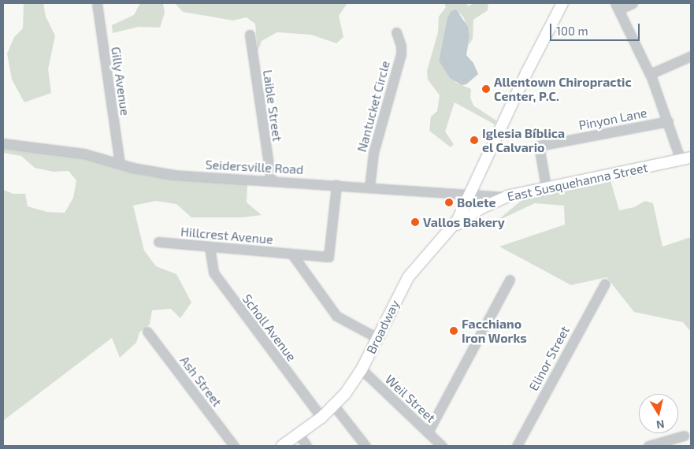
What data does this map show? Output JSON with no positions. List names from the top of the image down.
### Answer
{
  "streets": {
    "main road": ["East Susquehanna Street", "Broadway"],
    "street": [
      "Gilly Avenue",
      "Laible Street",
      "Nantucket Circle",
      "Pinyon Lane",
      "Seidersville Road",
      "Hillcrest Avenue",
      "Scholl Avenue",
      "Elinor Street",
      "Ash Street",
      "Weil Street"
    ]
  },
  "crossings": [
    ["Gilly Avenue", "Seidersville Road"],
    ["Laible Street", "Seidersville Road"],
    ["Nantucket Circle", "Seidersville Road"],
    ["Pinyon Lane", "East Susquehanna Street"],
    ["Seidersville Road", "East Susquehanna Street"],
    ["Seidersville Road", "Hillcrest Avenue"],
    ["Seidersville Road", "Broadway"],
    ["East Susquehanna Street", "Broadway"],
    ["Hillcrest Avenue", "Scholl Avenue"],
    ["Broadway", "Scholl Avenue"],
    ["Broadway", "Weil Street"]
  ],
  "places": [
    "Allentown Chiropractic Center, P.C.",
    "Iglesia Bíblica el Calvario",
    "Bolete",
    "Vallos Bakery",
    "Facchiano Iron Works"
  ],
  "scale_bar": "100 m",
  "north": "bottom"
}
